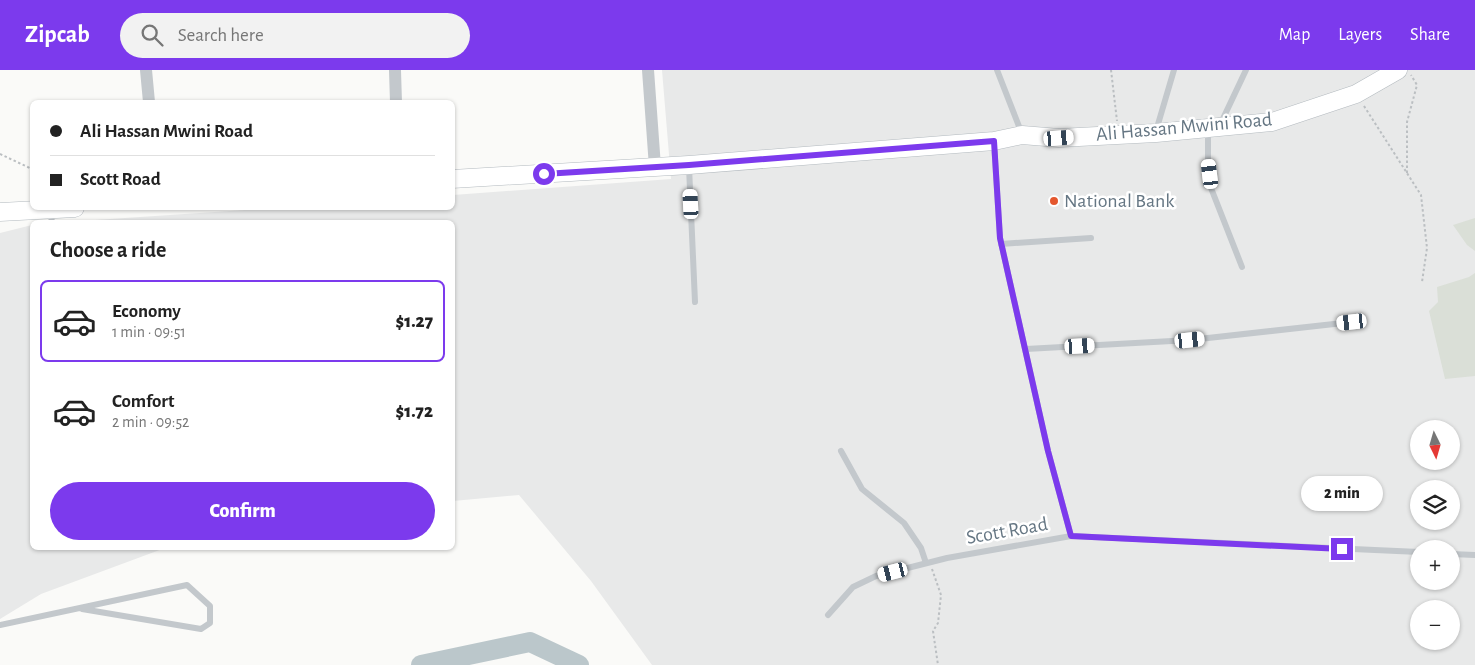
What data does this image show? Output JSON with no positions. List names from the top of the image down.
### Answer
{
  "streets": {
    "main road": ["Ali Hassan Mwini Road"],
    "lane": ["Scott Road"]
  },
  "places": ["National Bank"],
  "north": "bottom",
  "page": {
    "header": "Zipcab",
    "search": "Search here",
    "nav": ["Map", "Layers", "Share"],
    "banner": ["Ali Hassan Mwini Road", "Scott Road"],
    "heading": "Choose a ride",
    "list": [
      {
        "name": "Economy",
        "note": "1 min · 09:51",
        "value": "$1.27"
      },
      {
        "name": "Comfort",
        "note": "2 min · 09:52",
        "value": "$1.72"
      }
    ],
    "map_buttons": ["+", "−"],
    "buttons": "Confirm",
    "bubble": "2 min"
  }
}
